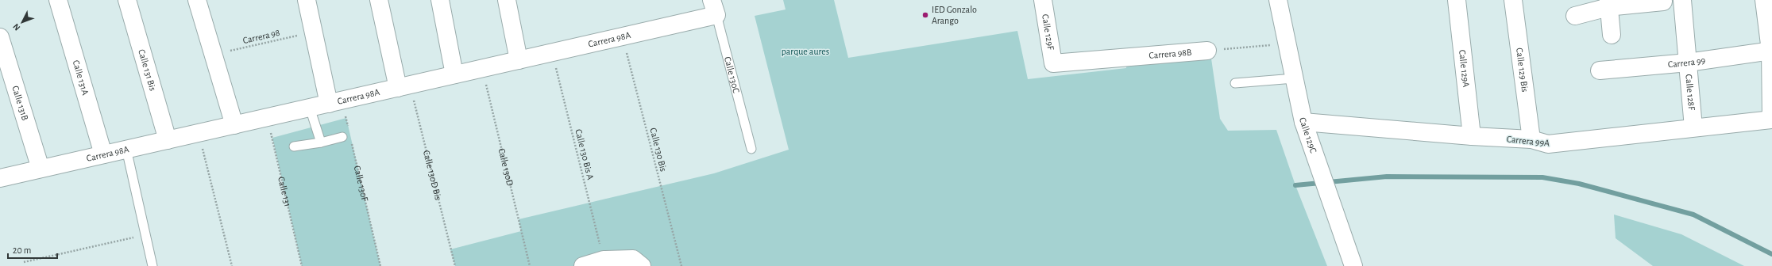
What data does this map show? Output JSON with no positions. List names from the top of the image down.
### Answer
{
  "streets": {
    "street": [
      "Calle 129F",
      "Carrera 98A",
      "Carrera 98B",
      "Carrera 99",
      "Calle 129A",
      "Calle 129 Bis",
      "Calle 131 Bis",
      "Calle 131A",
      "Calle 128F",
      "Calle 131B",
      "Calle 129C",
      "Carrera 99A"
    ],
    "lane": ["Calle 130C"],
    "path": [
      "Carrera 98",
      "Calle 130 Bis",
      "Calle 130 Bis A",
      "Calle 130D",
      "Calle 130D Bis",
      "Calle 130F",
      "Calle 131"
    ]
  },
  "crossings": [
    ["Calle 129F", "Carrera 98B"],
    ["Carrera 98A", "Calle 131 Bis"],
    ["Carrera 98A", "Calle 130C"],
    ["Carrera 98A", "Calle 131A"],
    ["Carrera 98A", "Calle 131B"],
    ["Carrera 98A", "Calle 130 Bis"],
    ["Carrera 98A", "Calle 130 Bis A"],
    ["Carrera 98A", "Calle 130D"],
    ["Carrera 98A", "Calle 130D Bis"],
    ["Carrera 98A", "Calle 131"],
    ["Carrera 99", "Calle 128F"],
    ["Calle 129A", "Carrera 99A"],
    ["Calle 129 Bis", "Carrera 99A"],
    ["Calle 128F", "Carrera 99A"],
    ["Calle 129C", "Carrera 99A"]
  ],
  "parks": ["parque aures"],
  "places": ["IED Gonzalo Arango"],
  "scale_bar": "20 m",
  "north": "bottom left"
}
